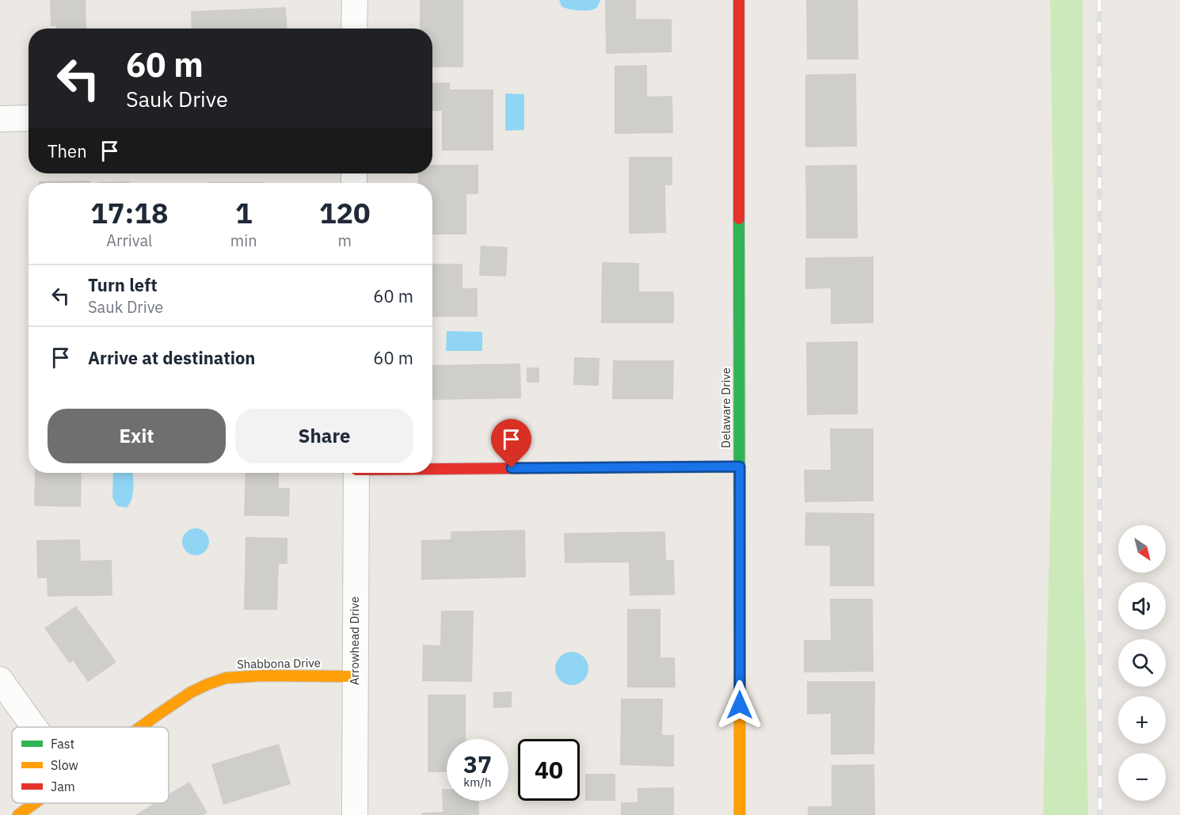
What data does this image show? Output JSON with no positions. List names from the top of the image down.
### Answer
{
  "streets": {
    "street": ["Delaware Drive", "Arrowhead Drive", "Shabbona Drive"]
  },
  "crossings": [
    ["Arrowhead Drive", "Shabbona Drive"]
  ],
  "legend": ["Fast", "Slow", "Jam"],
  "north": "bottom right",
  "page": {
    "turn": ["60 m", "Sauk Drive"],
    "then": "Then",
    "eta": [
      "17:18",
      "Arrival",
      "1",
      "min",
      "120",
      "m"
    ],
    "list": [
      {
        "name": "Turn left",
        "note": "Sauk Drive",
        "value": "60 m"
      },
      {
        "name": "Arrive at destination",
        "value": "60 m"
      }
    ],
    "buttons": ["Exit", "Share"],
    "map_buttons": ["+", "−"],
    "speed": "37 km/h",
    "limit": "40"
  }
}
